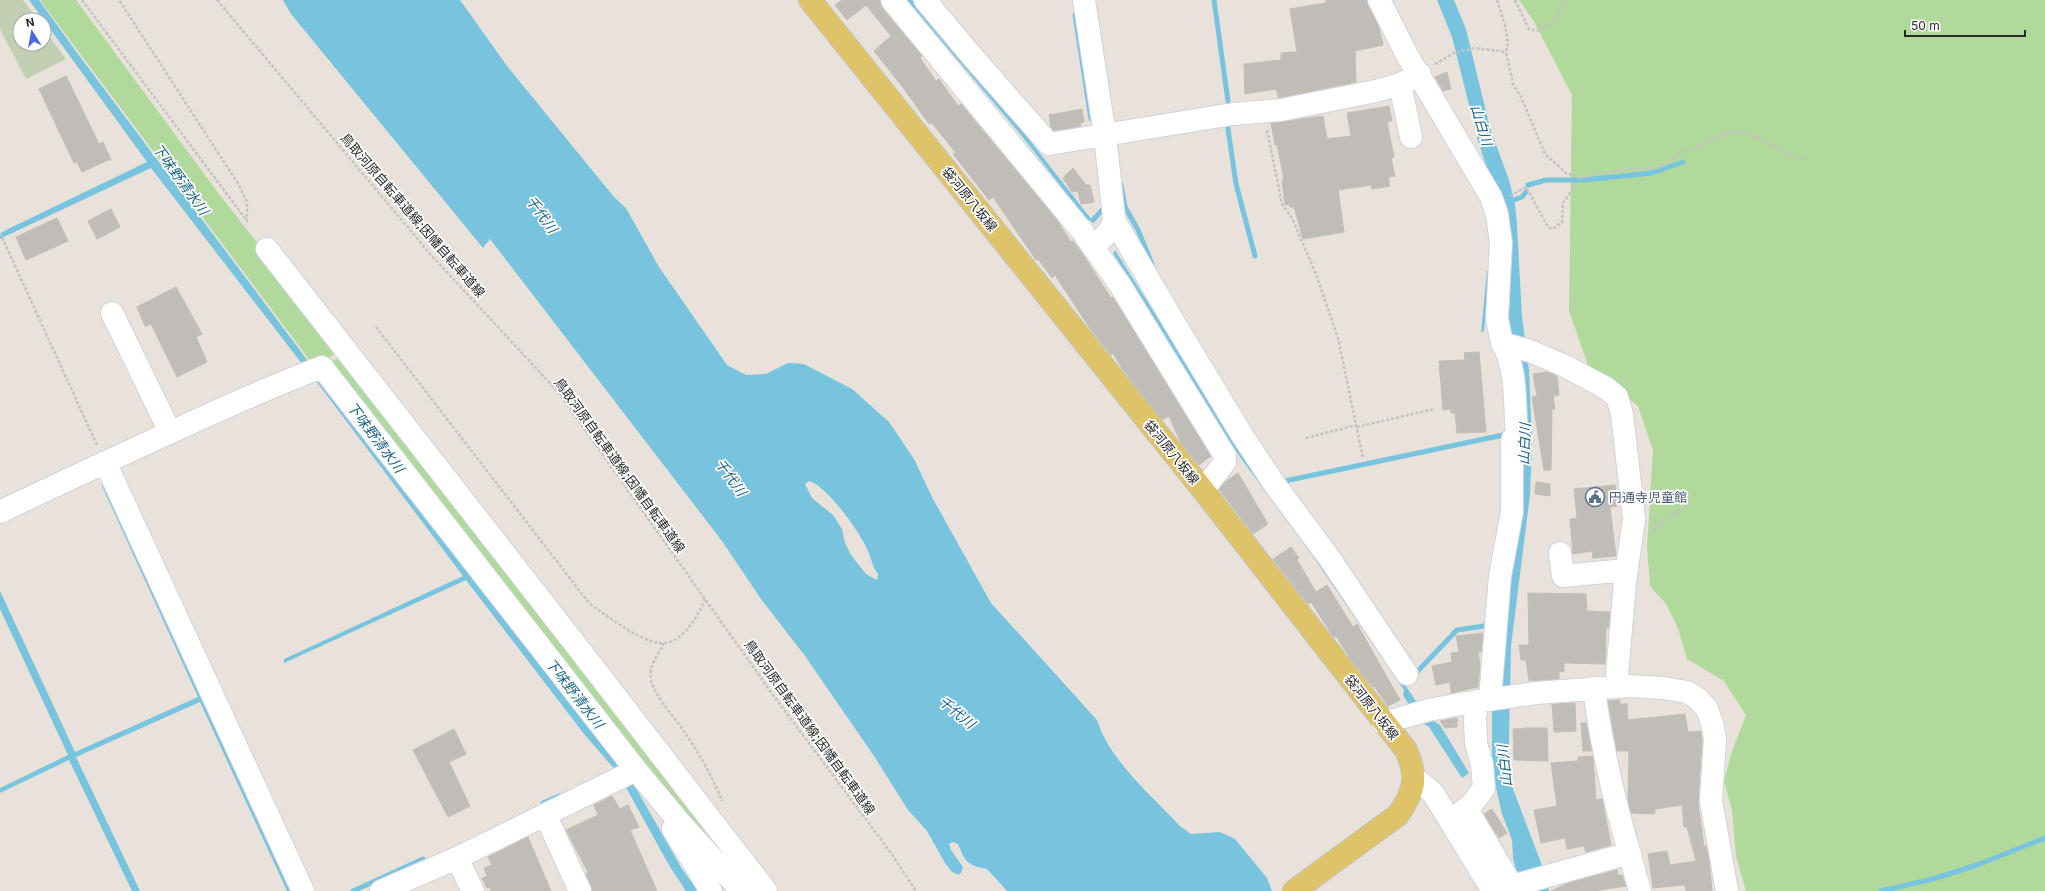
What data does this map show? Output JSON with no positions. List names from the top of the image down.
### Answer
{
  "streets": {
    "main road": ["袋河原八坂線"],
    "path": ["鳥取河原自転車道線;因幡自転車道線"]
  },
  "water": ["山白川", "下味野清水川", "千代川"],
  "places": {
    "public building": ["円通寺児童館"]
  },
  "scale_bar": "50 m",
  "north": "top"
}
